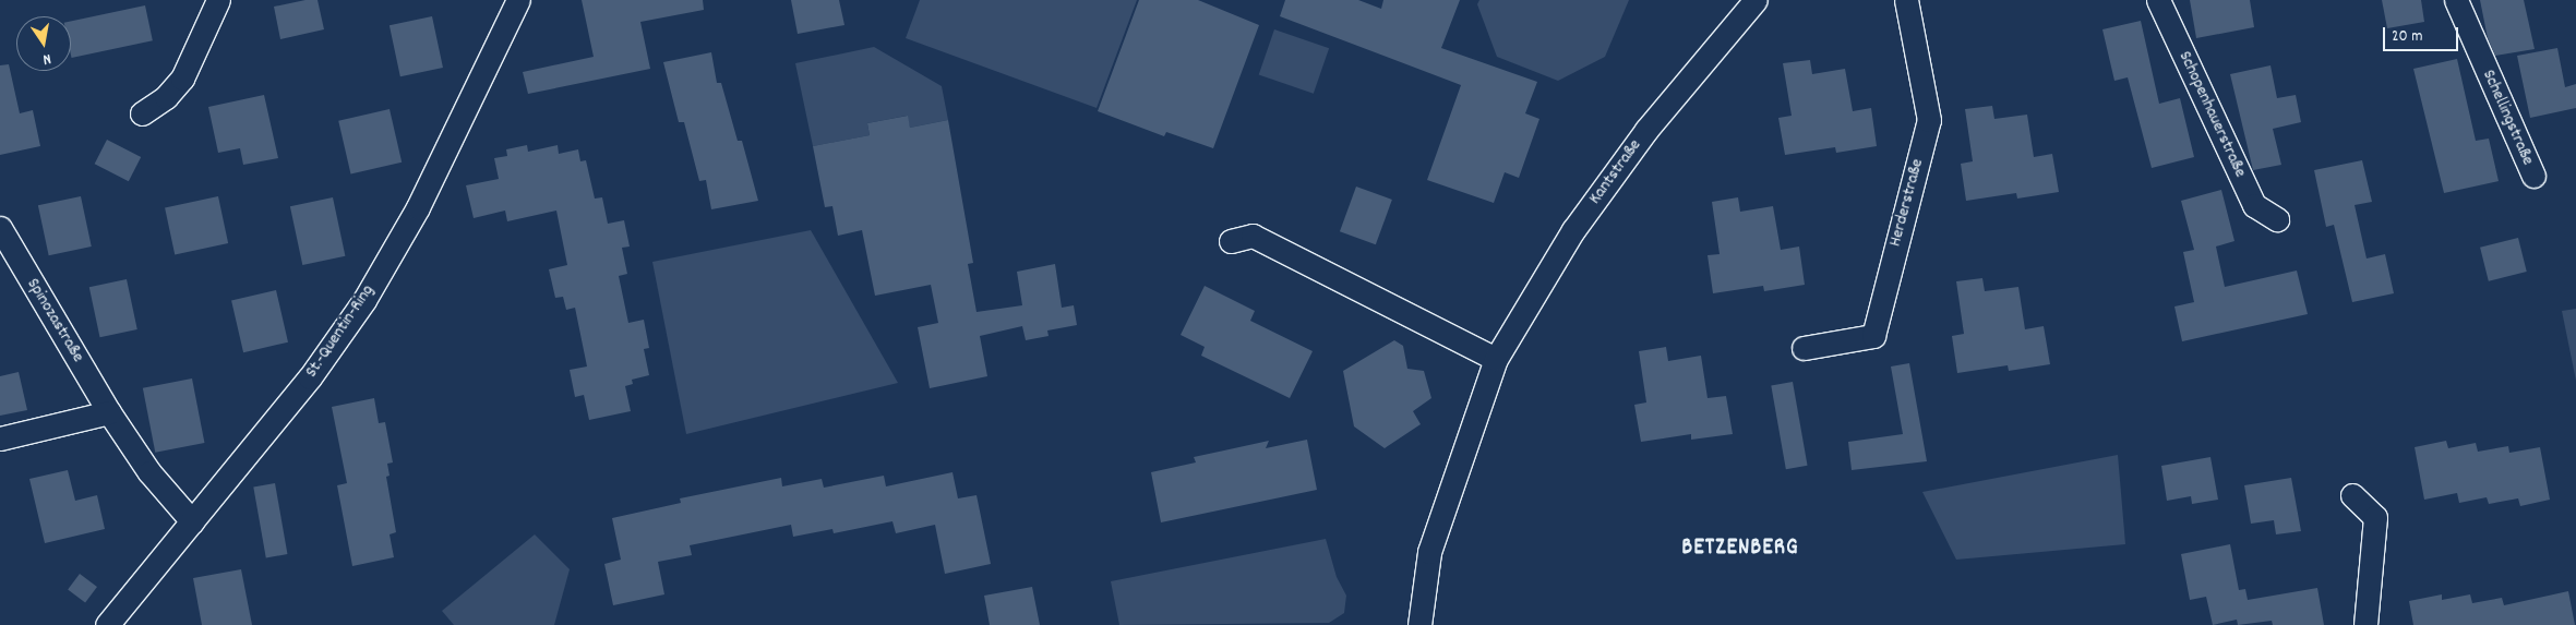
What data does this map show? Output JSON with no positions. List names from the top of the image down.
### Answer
{
  "streets": {
    "street": [
      "Schopenhauerstraße",
      "Schellingstraße",
      "Kantstraße",
      "Herderstraße",
      "Spinozastraße",
      "St.-Quentin-Ring"
    ]
  },
  "crossings": [
    ["Spinozastraße", "St.-Quentin-Ring"]
  ],
  "districts": ["BETZENBERG"],
  "scale_bar": "20 m",
  "north": "bottom"
}
